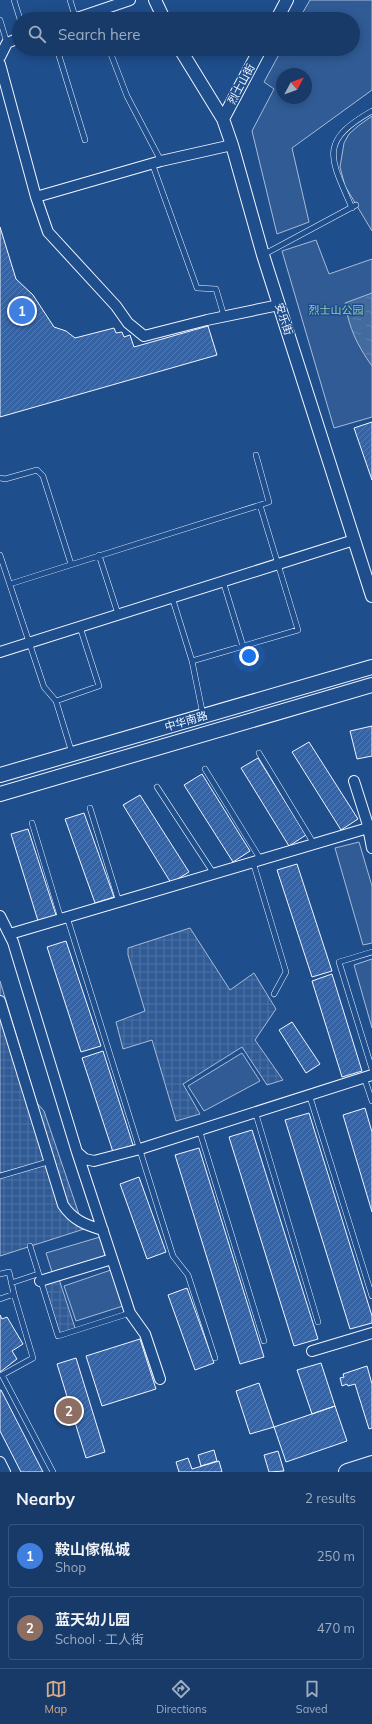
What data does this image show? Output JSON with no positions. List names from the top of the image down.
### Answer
{
  "streets": {
    "main road": ["中华南路"],
    "street": ["烈士山街", "安乐街"]
  },
  "crossings": [
    ["烈士山街", "安乐街"]
  ],
  "parks": ["烈士山公园"],
  "north": "top right",
  "page": {
    "search": "Search here",
    "pins": ["1", "2"],
    "heading": ["Nearby", "2 results"],
    "list": [
      {
        "mark": "1",
        "name": "鞍山傢俬城",
        "note": "Shop",
        "value": "250 m"
      },
      {
        "mark": "2",
        "name": "蓝天幼儿园",
        "note": "School · 工人街",
        "value": "470 m"
      }
    ],
    "nav": ["Map", "Directions", "Saved"]
  }
}
